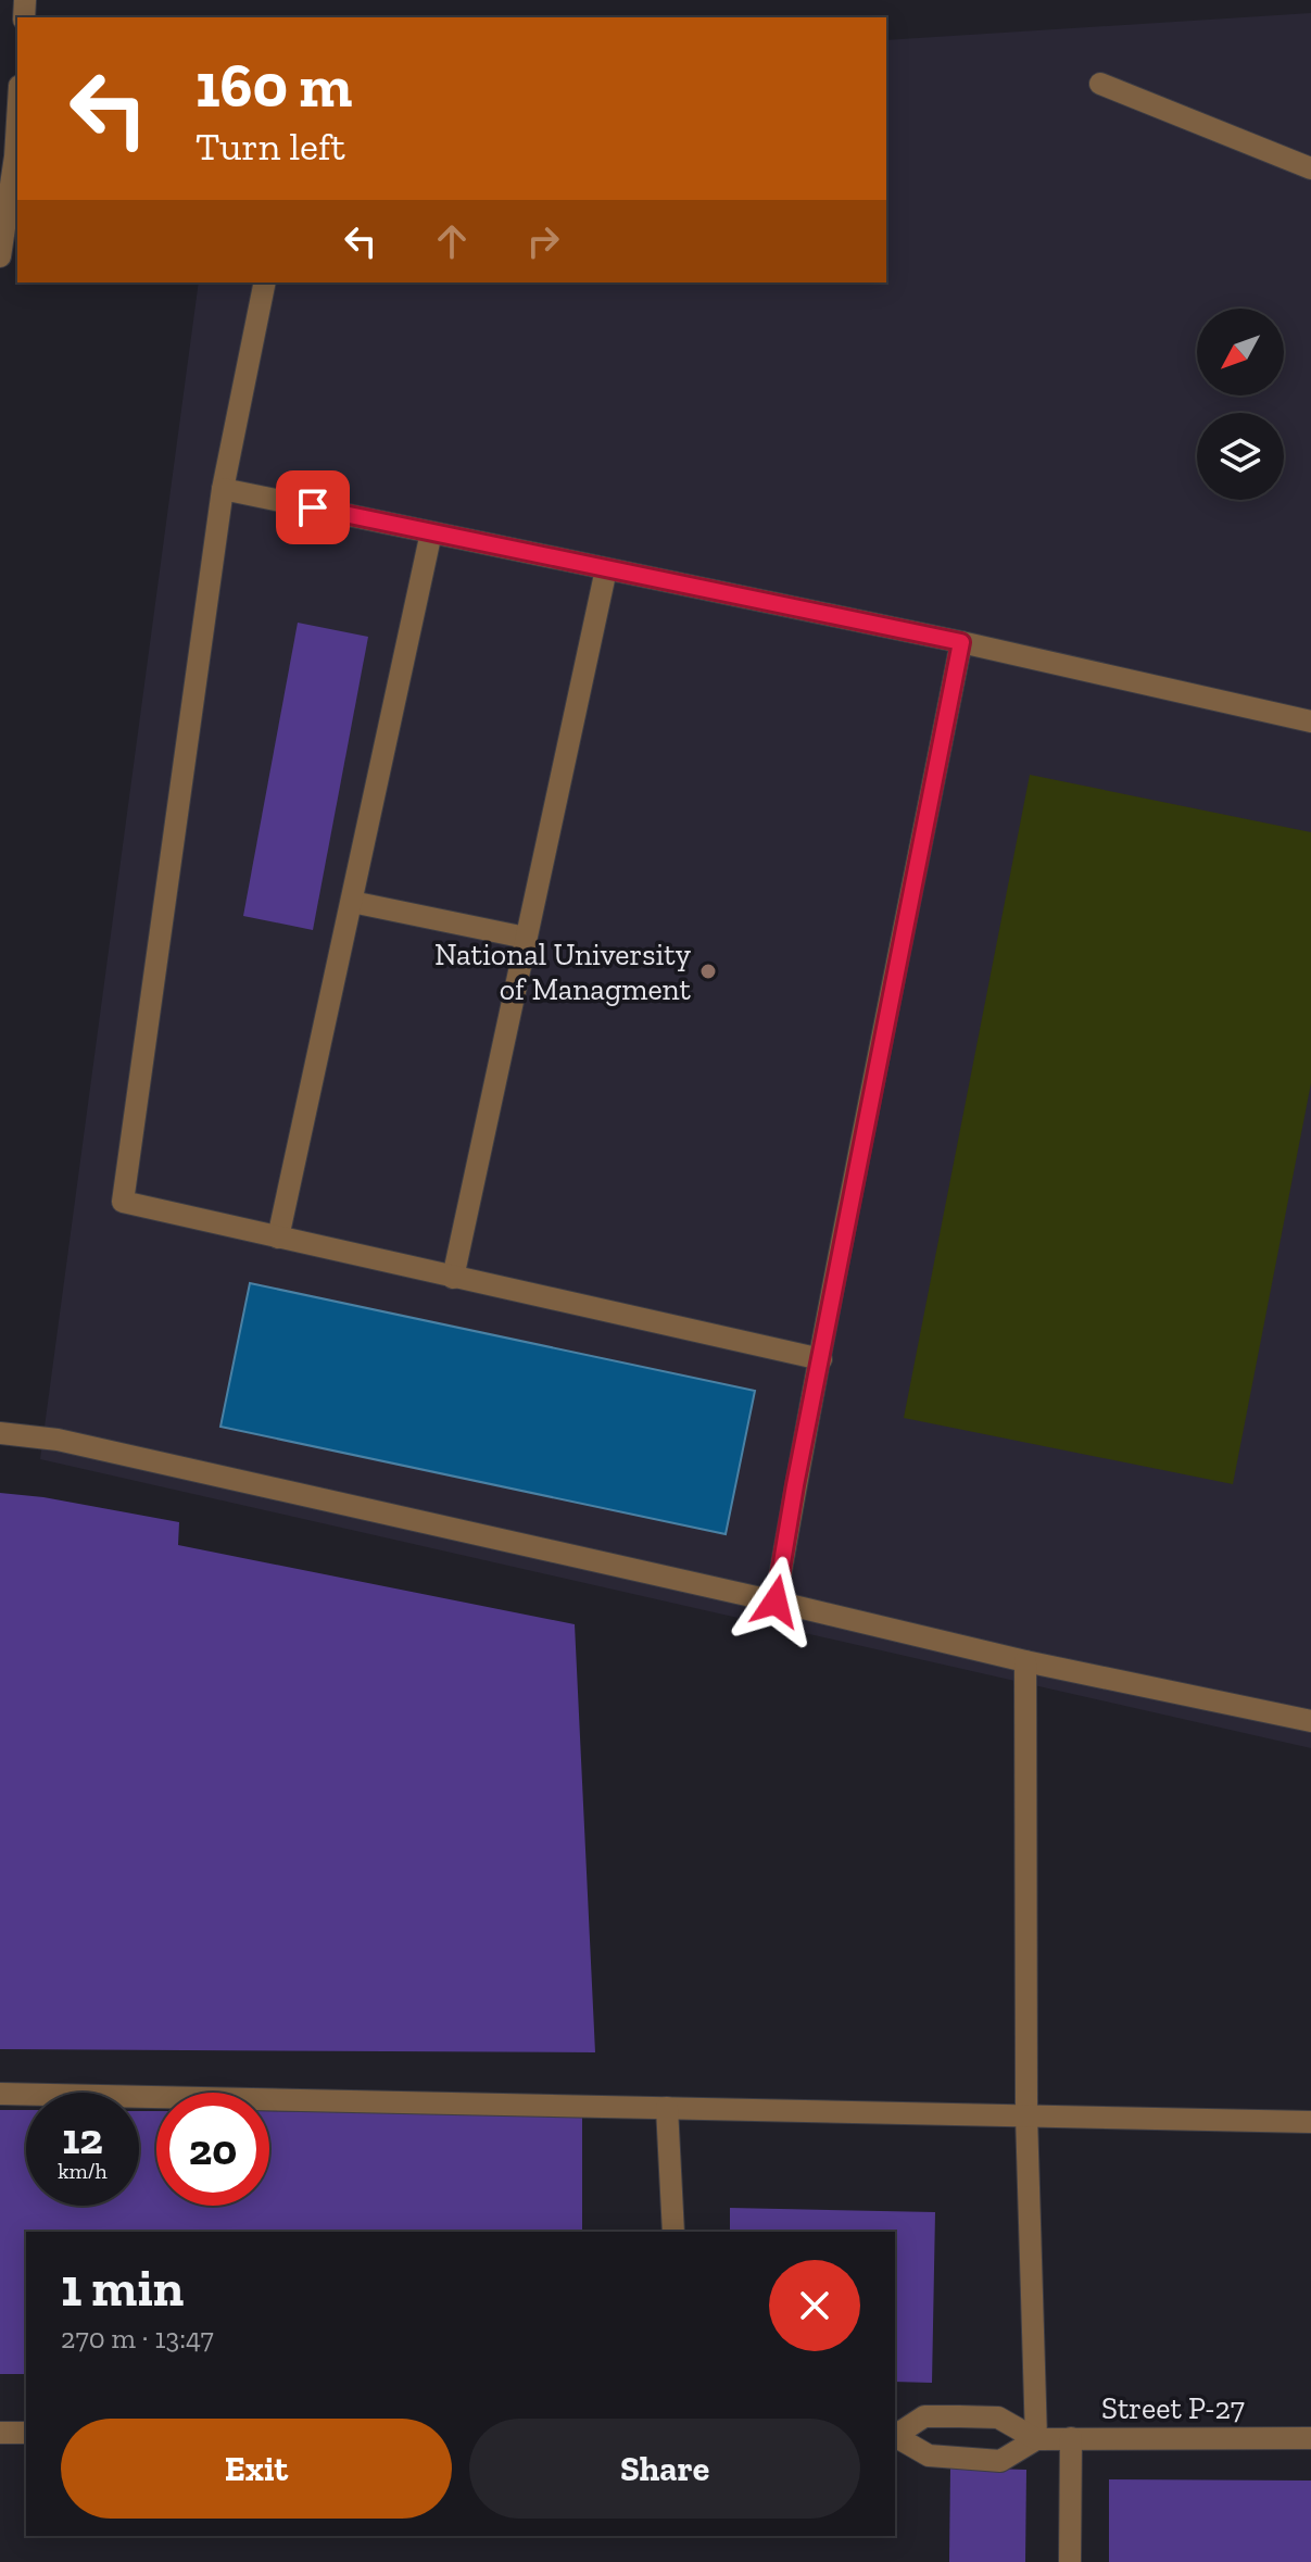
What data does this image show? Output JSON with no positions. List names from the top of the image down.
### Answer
{
  "streets": {
    "street": ["Street P-27"]
  },
  "places": ["National University of Managment"],
  "north": "bottom left",
  "page": {
    "turn": ["160 m", "Turn left"],
    "speed": "12 km/h",
    "limit": "20",
    "heading": ["1 min", "270 m · 13:47"],
    "buttons": ["Exit", "Share"]
  }
}
